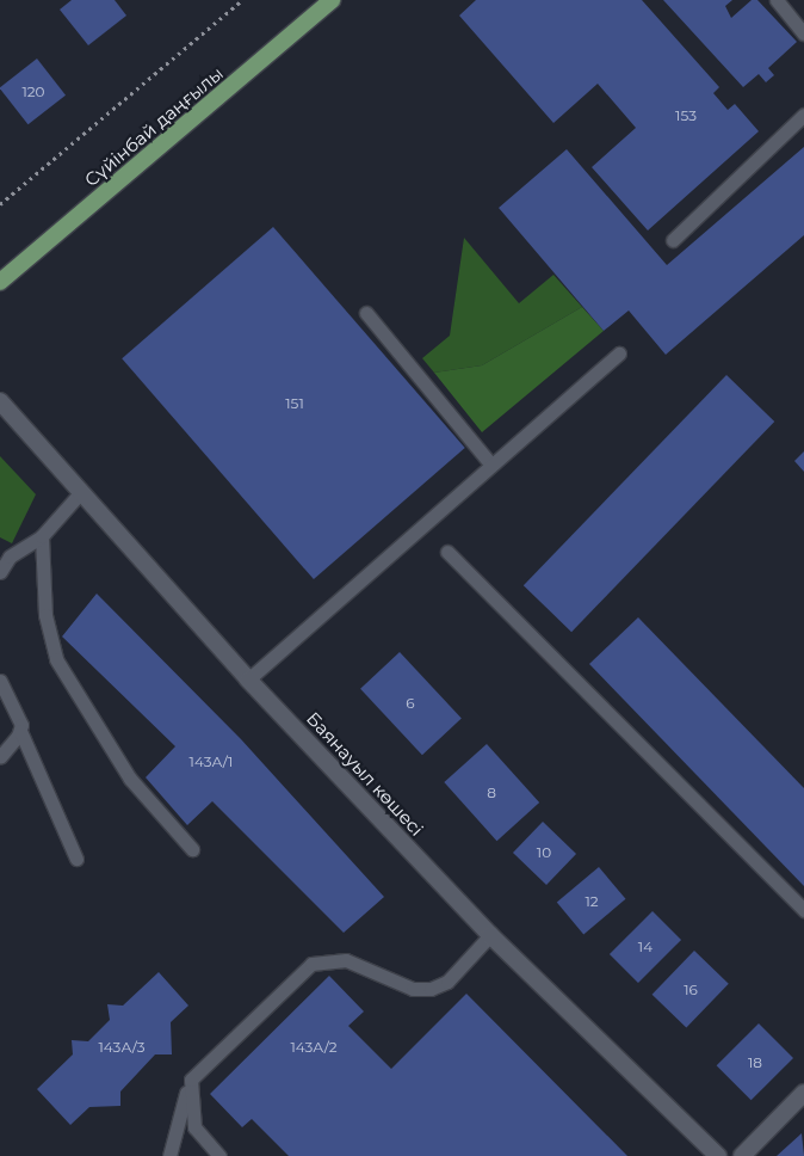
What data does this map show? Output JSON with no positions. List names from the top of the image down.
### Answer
{
  "streets": {
    "main road": ["Сүйінбай даңғылы", "Баянауыл көшесі"]
  },
  "house_numbers": [
    "120",
    "153",
    "151",
    "6",
    "143А/1",
    "8",
    "10",
    "12",
    "14",
    "16",
    "143А/3",
    "143А/2",
    "18"
  ]
}
